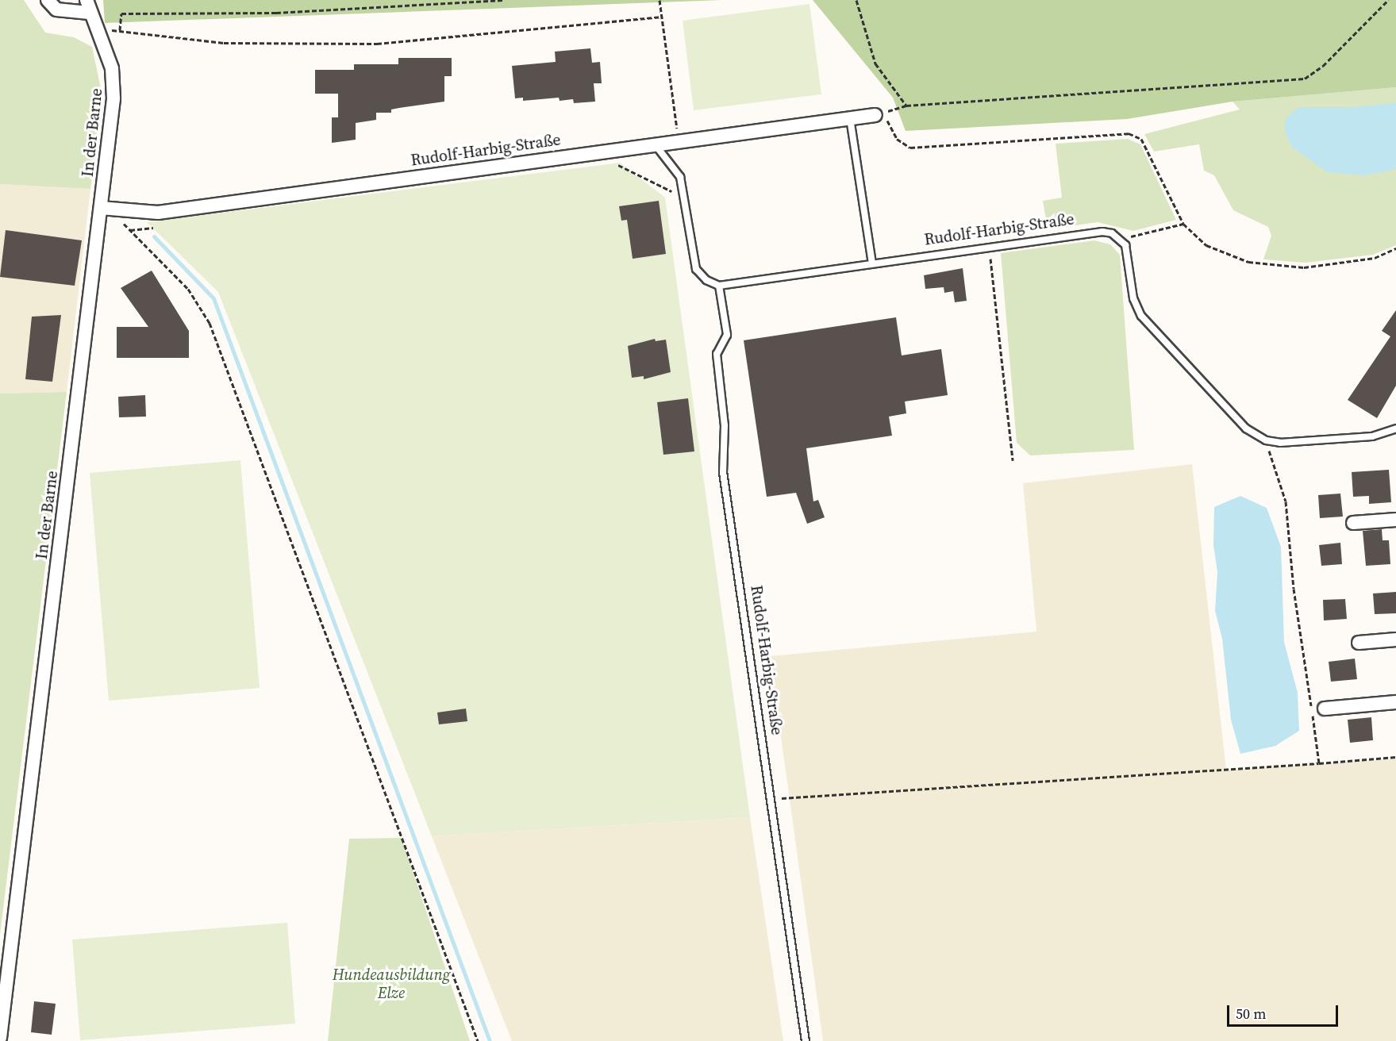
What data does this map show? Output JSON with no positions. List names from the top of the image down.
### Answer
{
  "streets": {
    "street": ["In der Barne", "Rudolf-Harbig-Straße"]
  },
  "crossings": [
    ["In der Barne", "Rudolf-Harbig-Straße"]
  ],
  "parks": ["Hundeausbildung Elze"],
  "scale_bar": "50 m"
}
